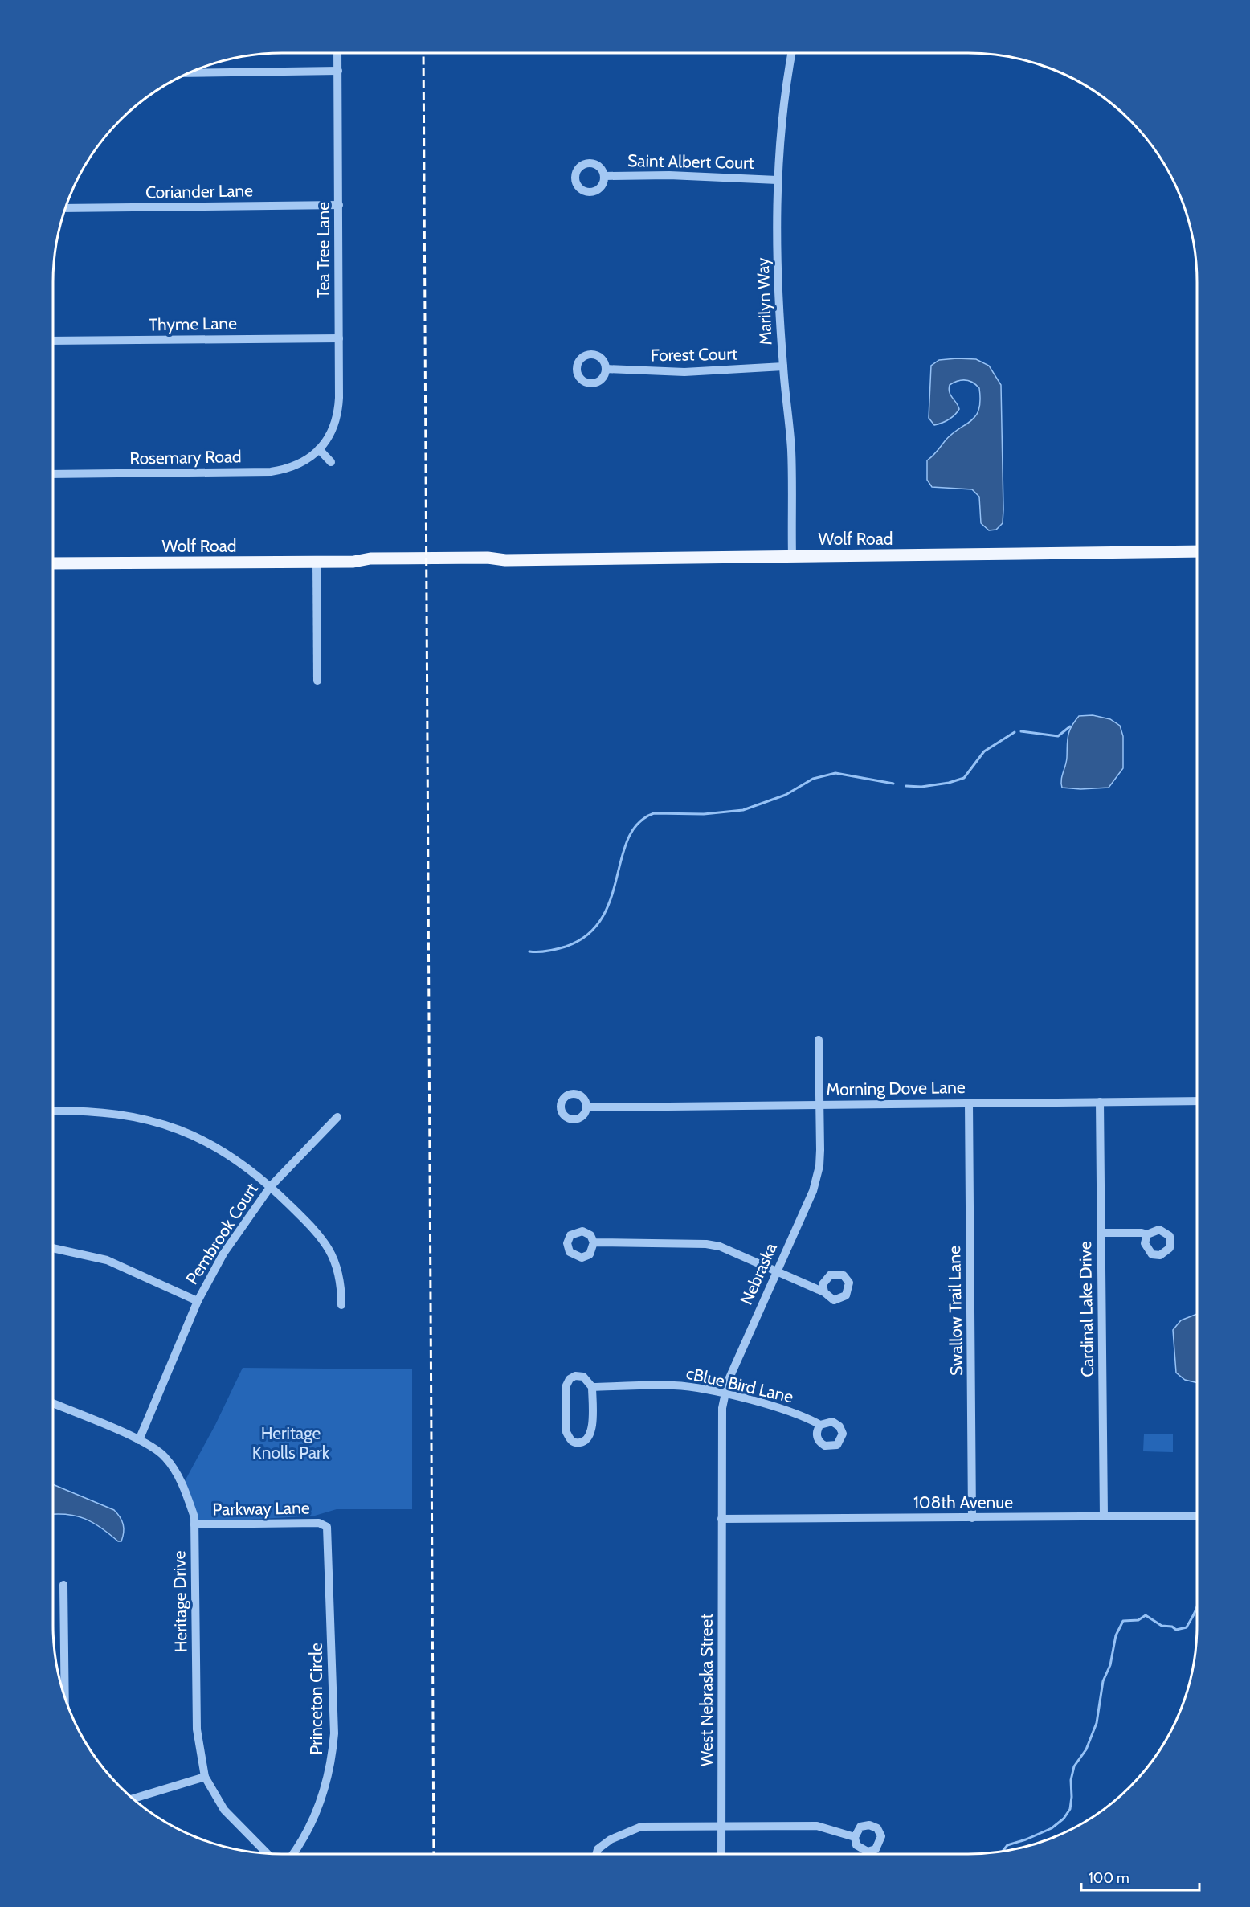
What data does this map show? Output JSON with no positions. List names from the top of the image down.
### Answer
{
  "streets": {
    "main road": ["Wolf Road"],
    "street": [
      "Saint Albert Court",
      "Coriander Lane",
      "Tea Tree Lane",
      "Marilyn Way",
      "Thyme Lane",
      "Forest Court",
      "Rosemary Road",
      "Morning Dove Lane",
      "Pembrook Court",
      "Nebraska",
      "Cardinal Lake Drive",
      "Swallow Trail Lane",
      "cBlue Bird Lane",
      "108th Avenue",
      "Parkway Lane",
      "Heritage Drive",
      "West Nebraska Street",
      "Princeton Circle"
    ]
  },
  "crossings": [
    ["Saint Albert Court", "Marilyn Way"],
    ["Coriander Lane", "Tea Tree Lane"],
    ["Tea Tree Lane", "Thyme Lane"],
    ["Tea Tree Lane", "Rosemary Road"],
    ["Marilyn Way", "Forest Court"],
    ["Marilyn Way", "Wolf Road"],
    ["Morning Dove Lane", "Nebraska"],
    ["Morning Dove Lane", "Cardinal Lake Drive"],
    ["Morning Dove Lane", "Swallow Trail Lane"],
    ["Pembrook Court", "Heritage Drive"],
    ["Nebraska", "cBlue Bird Lane"],
    ["Nebraska", "108th Avenue"],
    ["Nebraska", "West Nebraska Street"],
    ["Cardinal Lake Drive", "108th Avenue"],
    ["Swallow Trail Lane", "108th Avenue"],
    ["108th Avenue", "West Nebraska Street"],
    ["Parkway Lane", "Heritage Drive"],
    ["Parkway Lane", "Princeton Circle"]
  ],
  "parks": ["Heritage Knolls Park"],
  "scale_bar": "100 m"
}
